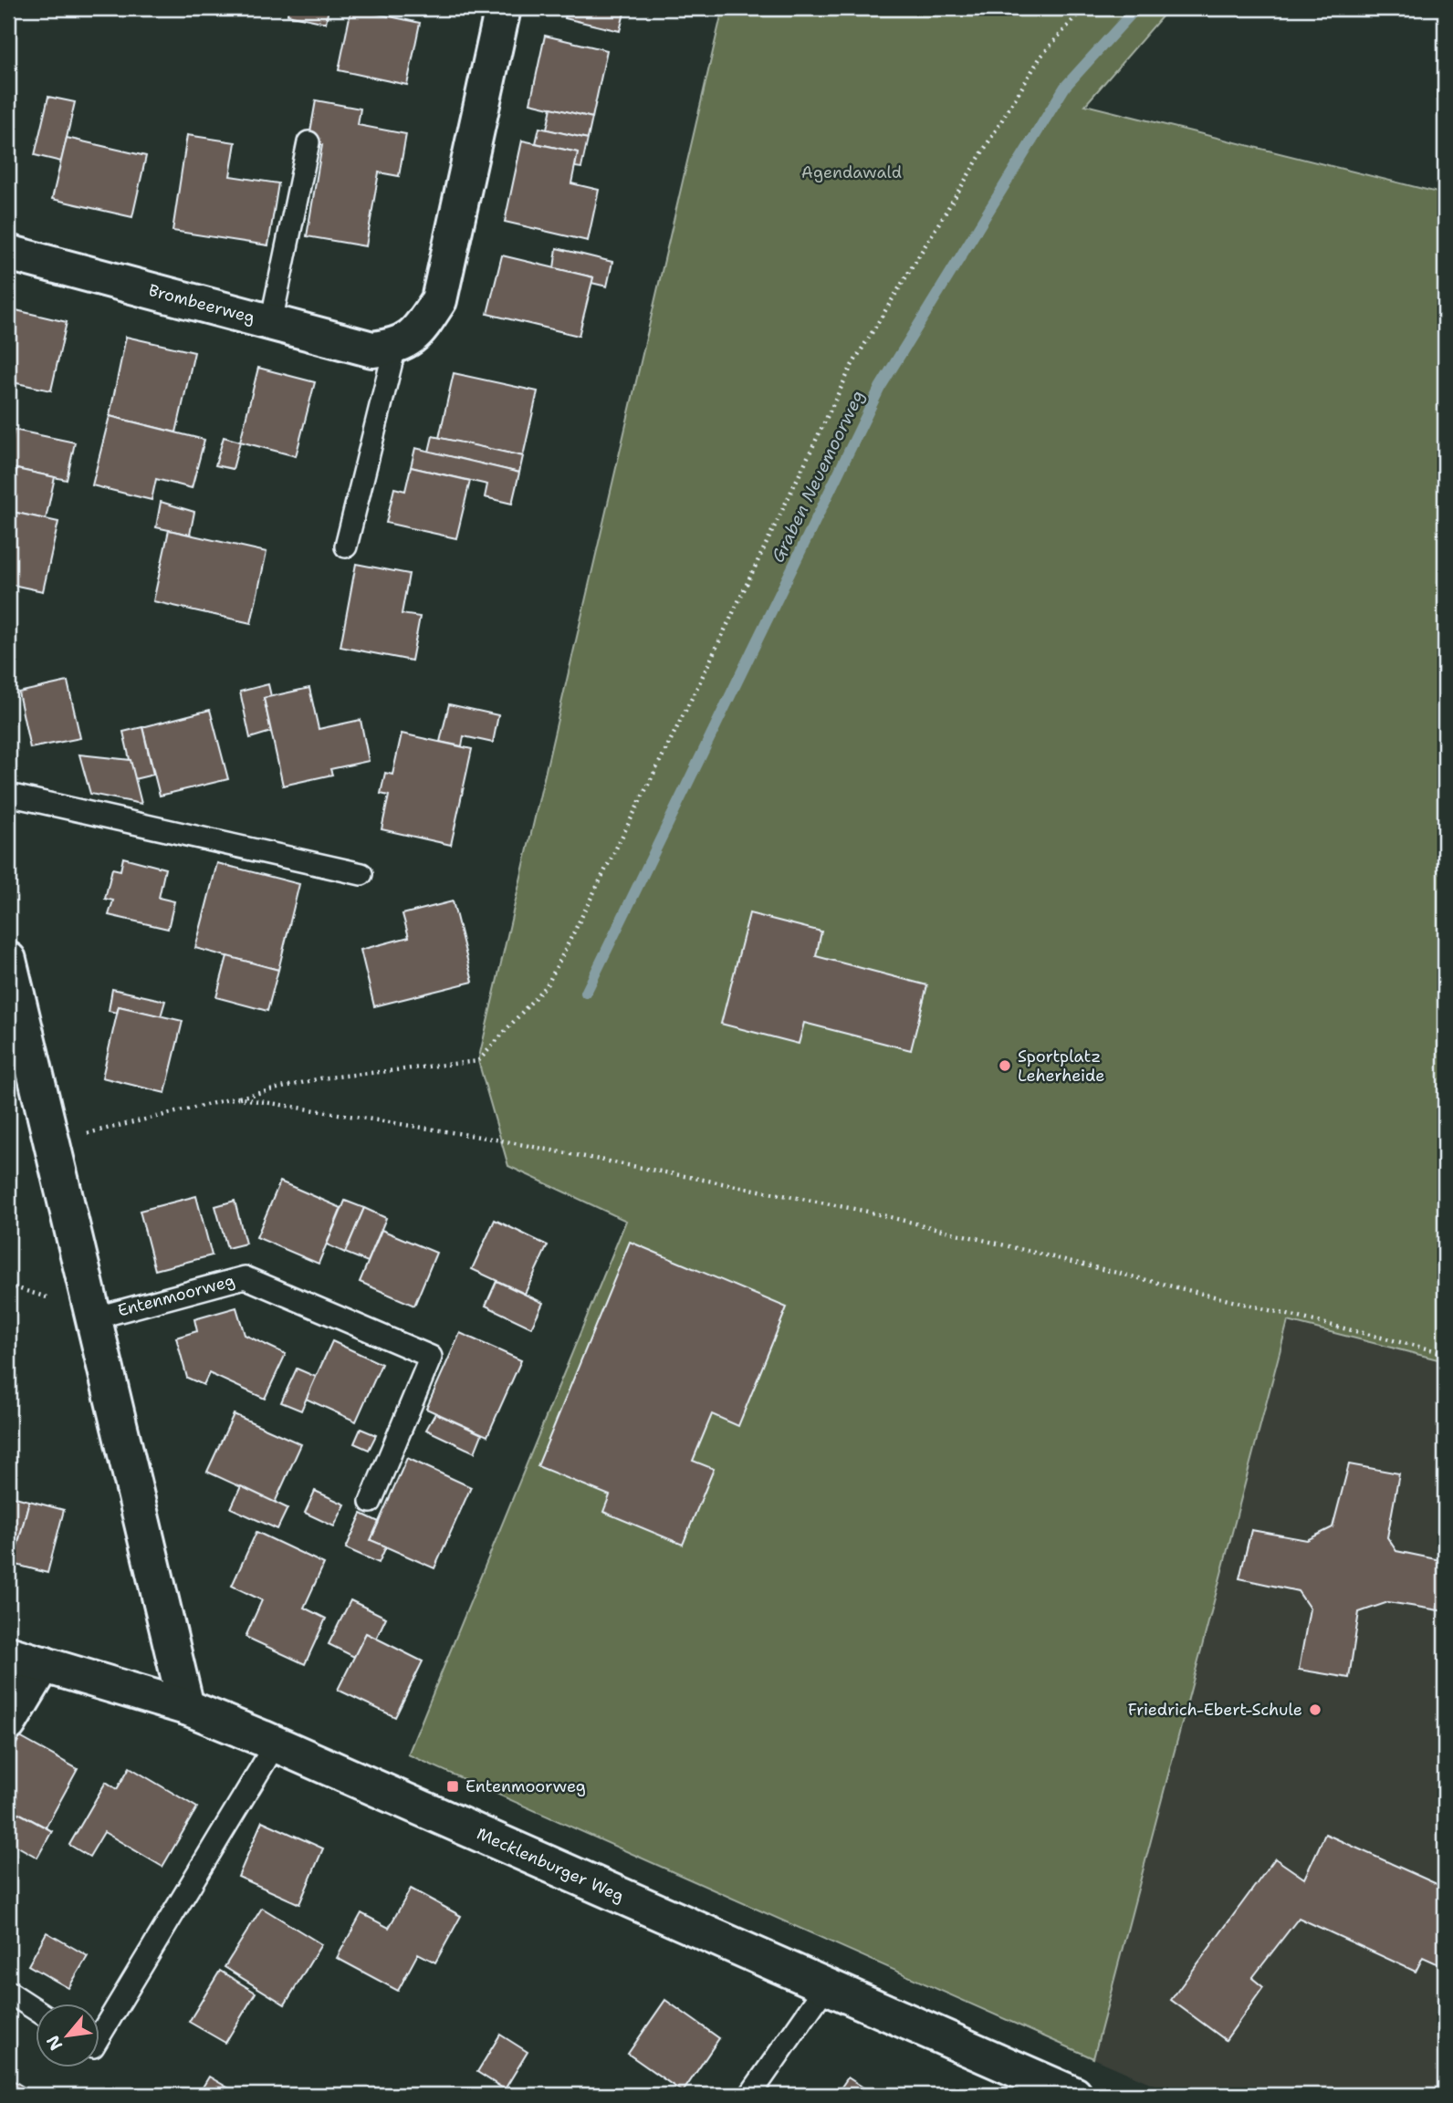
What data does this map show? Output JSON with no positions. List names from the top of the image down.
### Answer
{
  "streets": {
    "street": ["Brombeerweg", "Mecklenburger Weg"],
    "lane": ["Entenmoorweg"]
  },
  "water": ["Graben Neuemoorweg"],
  "parks": ["Agendawald"],
  "places": {
    "other": ["Sportplatz Leherheide", "Friedrich-Ebert-Schule"],
    "transit": ["Entenmoorweg"]
  },
  "north": "bottom left"
}
